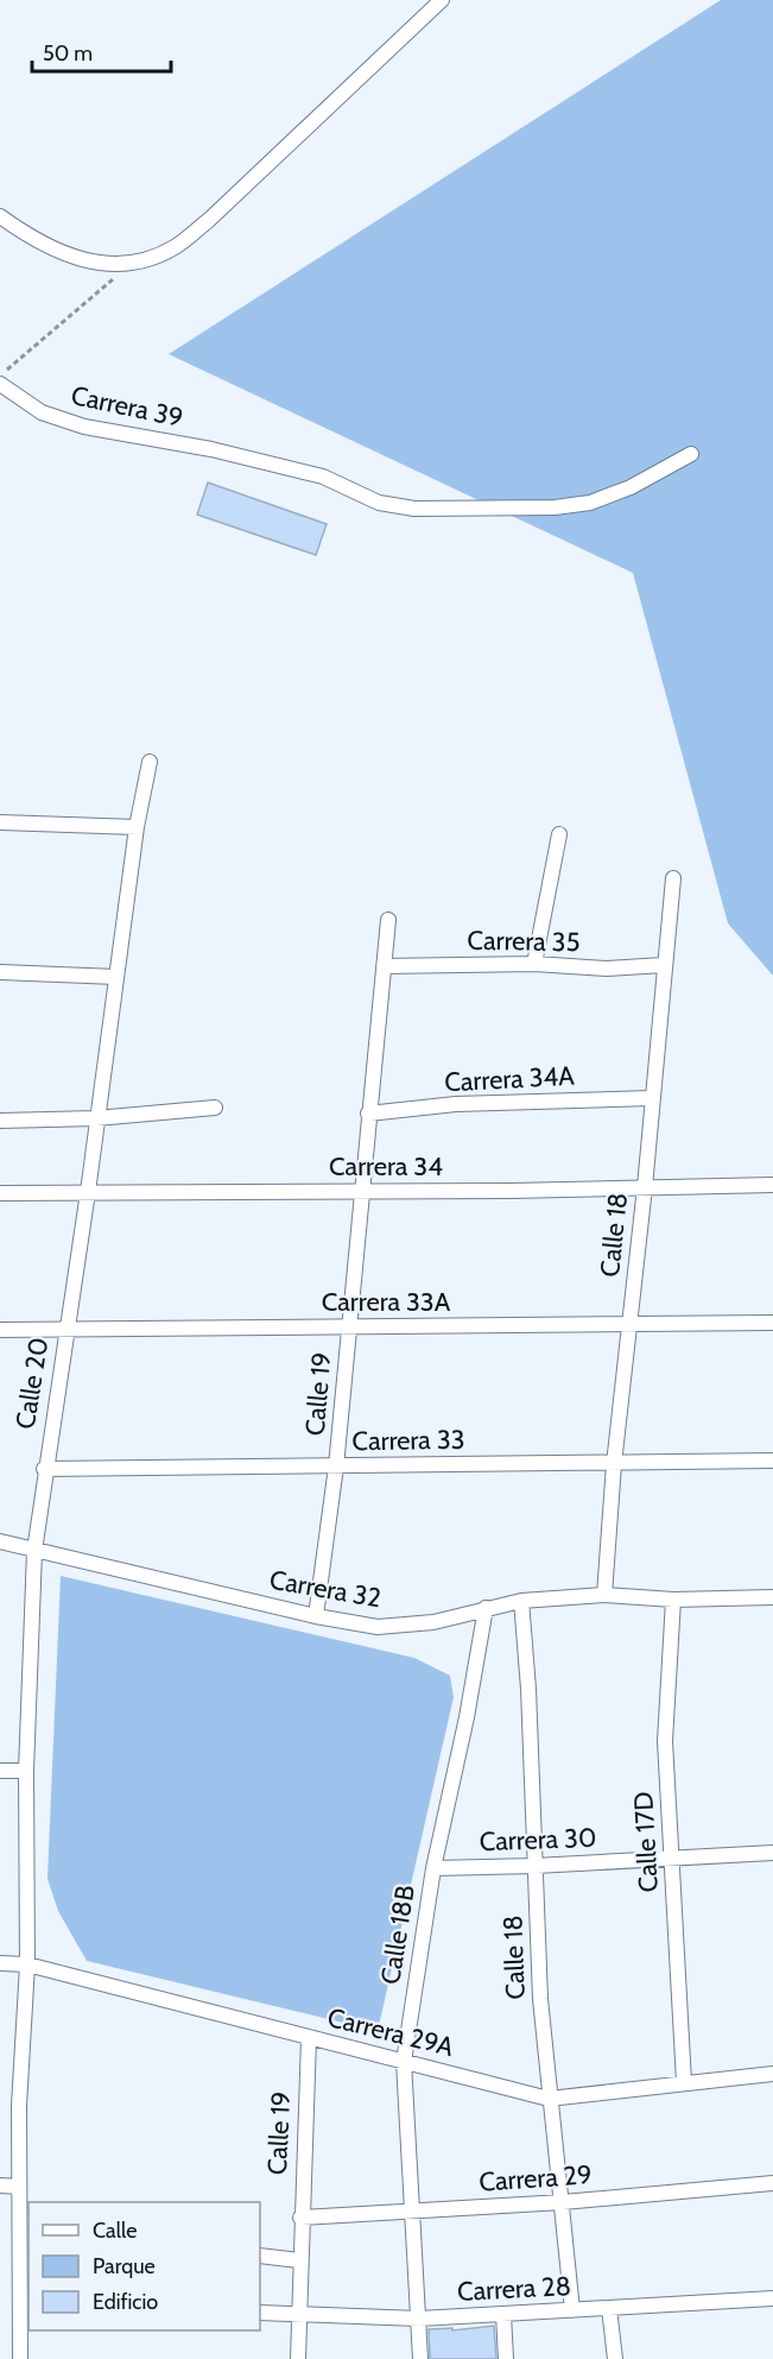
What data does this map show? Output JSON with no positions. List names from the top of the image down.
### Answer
{
  "streets": {
    "street": [
      "Carrera 39",
      "Carrera 35",
      "Carrera 34A",
      "Carrera 34",
      "Calle 18",
      "Carrera 33A",
      "Calle 20",
      "Calle 19",
      "Carrera 33",
      "Carrera 32",
      "Carrera 30",
      "Calle 17D",
      "Calle 18B",
      "Carrera 29A",
      "Carrera 29",
      "Carrera 28"
    ]
  },
  "crossings": [
    ["Carrera 35", "Calle 18"],
    ["Carrera 35", "Calle 19"],
    ["Carrera 34A", "Calle 18"],
    ["Carrera 34A", "Calle 19"],
    ["Carrera 34", "Calle 18"],
    ["Carrera 34", "Calle 20"],
    ["Carrera 34", "Calle 19"],
    ["Calle 18", "Carrera 33A"],
    ["Calle 18", "Carrera 33"],
    ["Calle 18", "Carrera 32"],
    ["Calle 18", "Carrera 30"],
    ["Calle 18", "Carrera 29A"],
    ["Calle 18", "Carrera 29"],
    ["Calle 18", "Carrera 28"],
    ["Carrera 33A", "Calle 20"],
    ["Carrera 33A", "Calle 19"],
    ["Calle 20", "Carrera 33"],
    ["Calle 20", "Carrera 32"],
    ["Calle 20", "Carrera 29A"],
    ["Calle 19", "Carrera 33"],
    ["Calle 19", "Carrera 32"],
    ["Calle 19", "Carrera 29A"],
    ["Calle 19", "Carrera 29"],
    ["Calle 19", "Carrera 28"],
    ["Carrera 32", "Calle 17D"],
    ["Carrera 32", "Calle 18B"],
    ["Carrera 30", "Calle 17D"],
    ["Carrera 30", "Calle 18B"],
    ["Calle 17D", "Carrera 29A"],
    ["Calle 18B", "Carrera 29A"],
    ["Calle 18B", "Carrera 29"],
    ["Calle 18B", "Carrera 28"]
  ],
  "legend": ["Calle", "Parque", "Edificio"],
  "scale_bar": "50 m"
}
